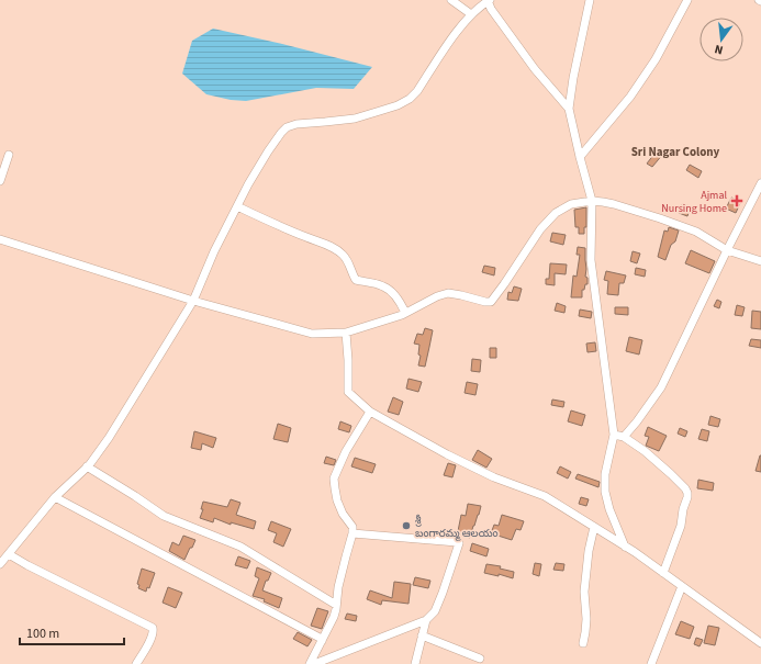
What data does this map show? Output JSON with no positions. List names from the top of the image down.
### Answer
{
  "districts": ["Sri Nagar Colony"],
  "places": {
    "health": ["Ajmal Nursing Home"],
    "other": ["శ్రీ బంగారమ్మ ఆలయం"]
  },
  "scale_bar": "100 m",
  "north": "bottom"
}
